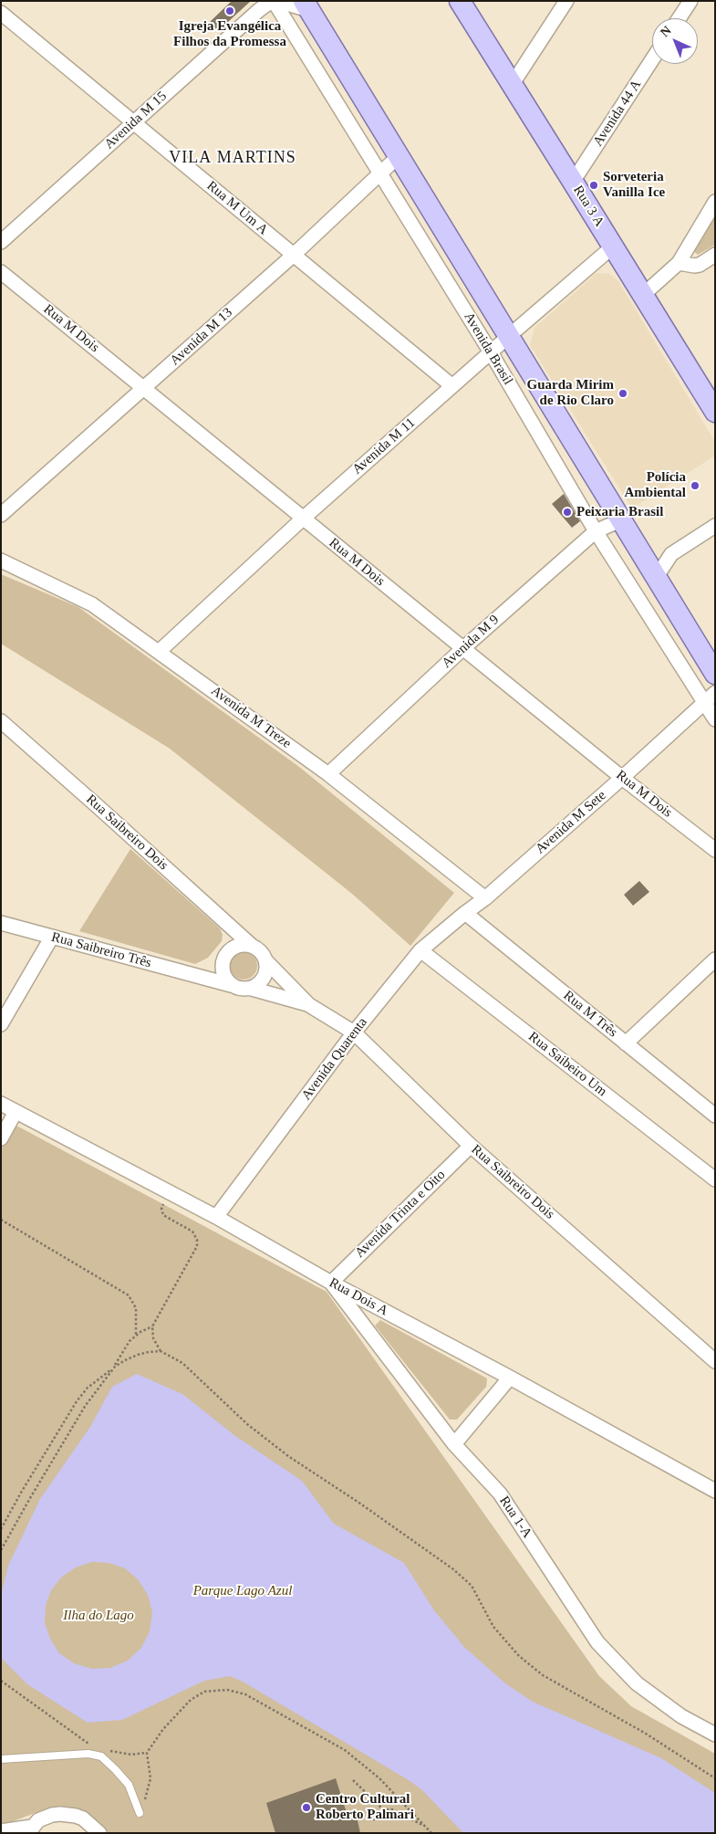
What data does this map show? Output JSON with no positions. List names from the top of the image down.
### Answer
{
  "streets": {
    "main road": ["Rua 3 A", "Avenida Brasil"],
    "street": [
      "Avenida 44 A",
      "Avenida M 15",
      "Rua M Um A",
      "Rua M Dois",
      "Avenida M 13",
      "Avenida M 11",
      "Avenida M 9",
      "Avenida M Treze",
      "Avenida M Sete",
      "Rua Saibreiro Dois",
      "Rua Saibreiro Três",
      "Rua M Três",
      "Avenida Quarenta",
      "Rua Saibeiro Um",
      "Avenida Trinta e Oito",
      "Rua Dois A",
      "Rua 1-A"
    ]
  },
  "crossings": [
    ["Avenida 44 A", "Rua 3 A"],
    ["Avenida M 15", "Rua M Um A"],
    ["Avenida M 15", "Avenida Brasil"],
    ["Rua 3 A", "Avenida M 11"],
    ["Rua M Um A", "Avenida M 13"],
    ["Rua M Um A", "Avenida M 11"],
    ["Rua M Dois", "Avenida M 13"],
    ["Rua M Dois", "Avenida M 11"],
    ["Rua M Dois", "Avenida M 9"],
    ["Rua M Dois", "Avenida M Sete"],
    ["Avenida M 13", "Avenida Brasil"],
    ["Avenida Brasil", "Avenida M 11"],
    ["Avenida Brasil", "Avenida M 9"],
    ["Avenida Brasil", "Avenida M Sete"],
    ["Avenida M 11", "Avenida M Treze"],
    ["Avenida M 9", "Avenida M Treze"],
    ["Avenida M Treze", "Avenida M Sete"],
    ["Avenida M Sete", "Rua M Três"],
    ["Avenida M Sete", "Avenida Quarenta"],
    ["Rua Saibreiro Dois", "Rua Saibreiro Três"],
    ["Rua Saibreiro Dois", "Avenida Quarenta"],
    ["Rua Saibreiro Dois", "Avenida Trinta e Oito"],
    ["Rua M Três", "Avenida Quarenta"],
    ["Avenida Quarenta", "Rua Saibeiro Um"],
    ["Avenida Quarenta", "Rua Dois A"],
    ["Avenida Trinta e Oito", "Rua Dois A"],
    ["Avenida Trinta e Oito", "Rua 1-A"],
    ["Rua Dois A", "Rua 1-A"]
  ],
  "districts": ["VILA MARTINS"],
  "parks": ["Parque Lago Azul", "Ilha do Lago"],
  "places": [
    "Igreja Evangélica Filhos da Promessa",
    "Sorveteria Vanilla Ice",
    "Guarda Mirim de Rio Claro",
    "Polícia Ambiental",
    "Peixaria Brasil",
    "Centro Cultural Roberto Palmari"
  ],
  "north": "top left"
}
